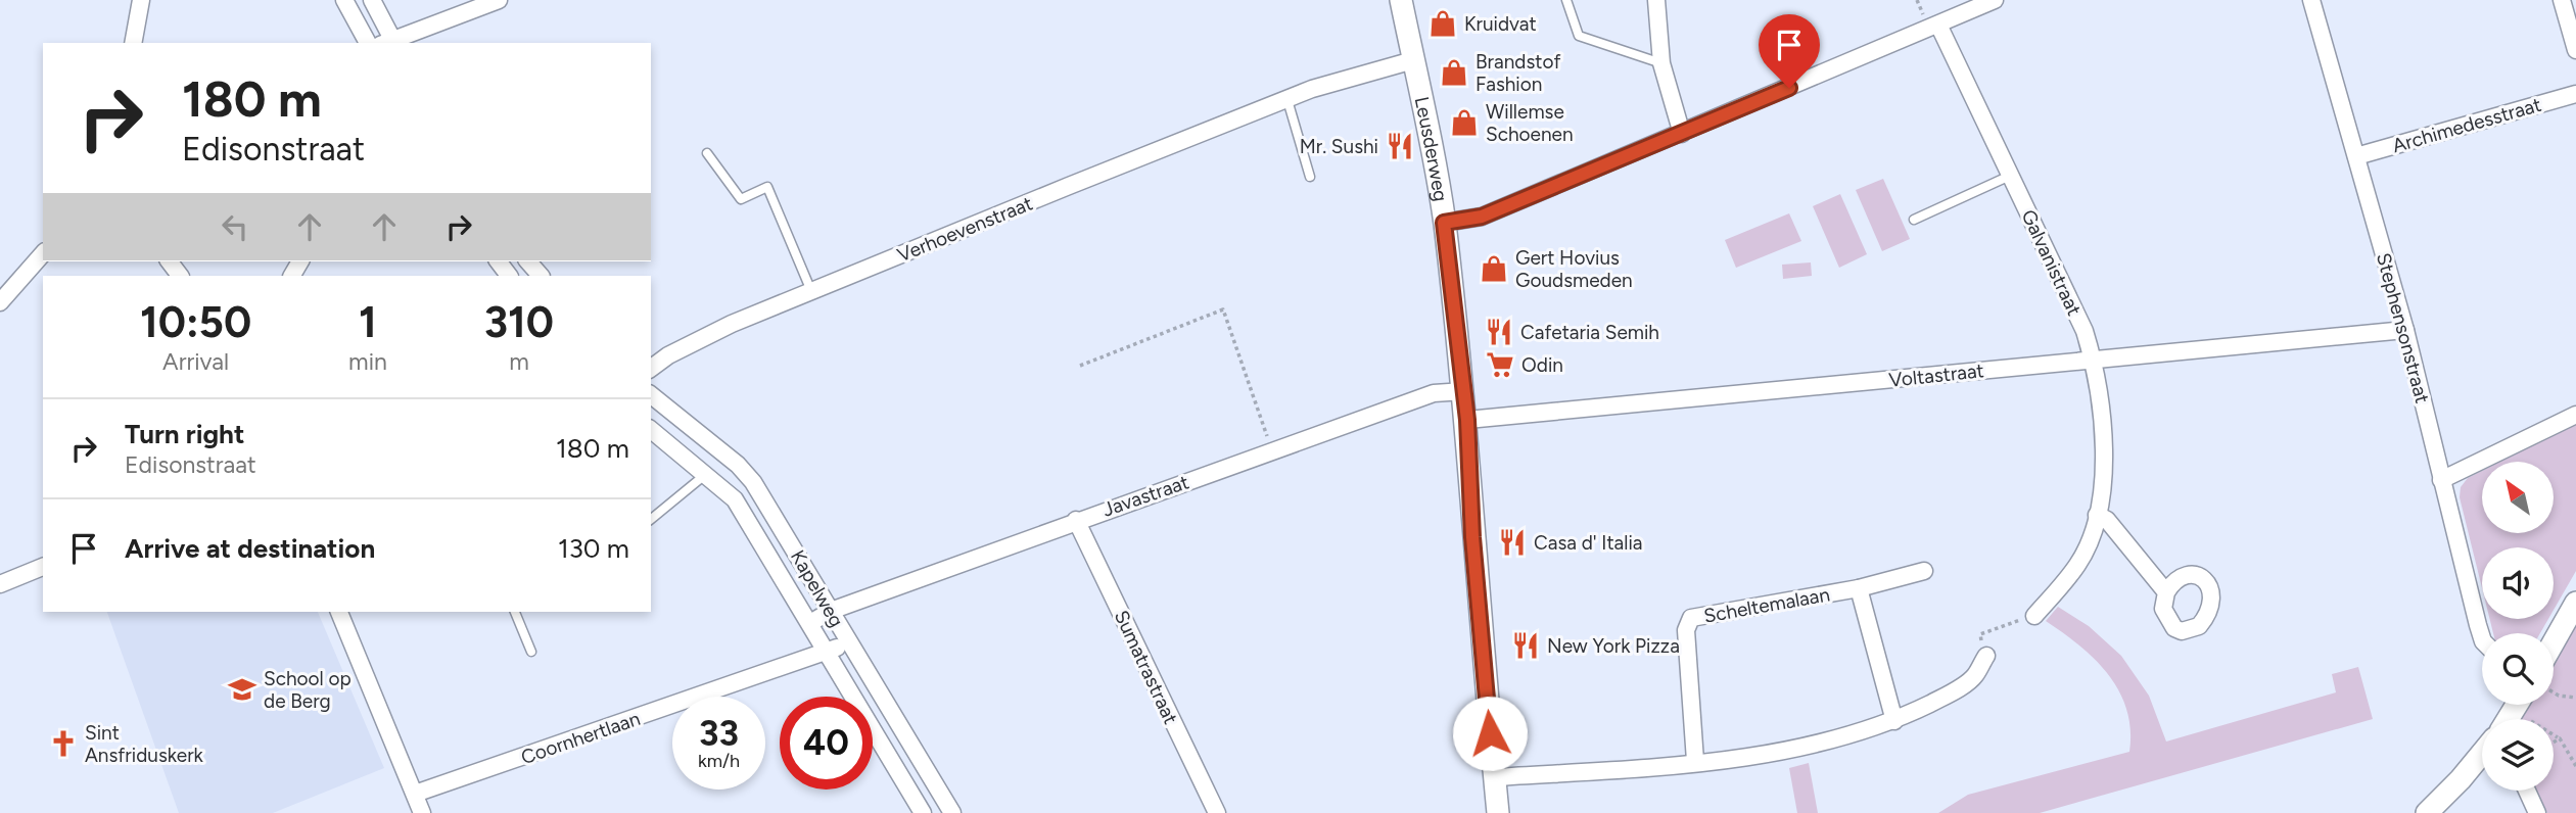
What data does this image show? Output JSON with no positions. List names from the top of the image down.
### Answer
{
  "streets": {
    "street": [
      "Archimedesstraat",
      "Leusderweg",
      "Verhoevenstraat",
      "Galvanistraat",
      "Stephensonstraat",
      "Voltastraat",
      "Javastraat",
      "Kapelweg",
      "Scheltemalaan",
      "Sumatrastraat",
      "Coornhertlaan"
    ]
  },
  "crossings": [
    ["Archimedesstraat", "Stephensonstraat"],
    ["Leusderweg", "Verhoevenstraat"],
    ["Leusderweg", "Voltastraat"],
    ["Leusderweg", "Javastraat"],
    ["Galvanistraat", "Voltastraat"],
    ["Stephensonstraat", "Voltastraat"],
    ["Javastraat", "Kapelweg"],
    ["Javastraat", "Sumatrastraat"],
    ["Kapelweg", "Coornhertlaan"]
  ],
  "places": {
    "shop": [
      "Kruidvat",
      "Brandstof Fashion",
      "Willemse Schoenen",
      "Gert Hovius Goudsmeden"
    ],
    "restaurant": [
      "Mr. Sushi",
      "Cafetaria Semih",
      "Casa d' Italia",
      "New York Pizza"
    ],
    "supermarket": ["Odin"],
    "school or university": ["School op de Berg"],
    "church": ["Sint Ansfriduskerk"]
  },
  "north": "top left",
  "page": {
    "turn": ["180 m", "Edisonstraat"],
    "eta": [
      "10:50",
      "Arrival",
      "1",
      "min",
      "310",
      "m"
    ],
    "list": [
      {
        "name": "Turn right",
        "note": "Edisonstraat",
        "value": "180 m"
      },
      {
        "name": "Arrive at destination",
        "value": "130 m"
      }
    ],
    "speed": "33 km/h",
    "limit": "40"
  }
}
